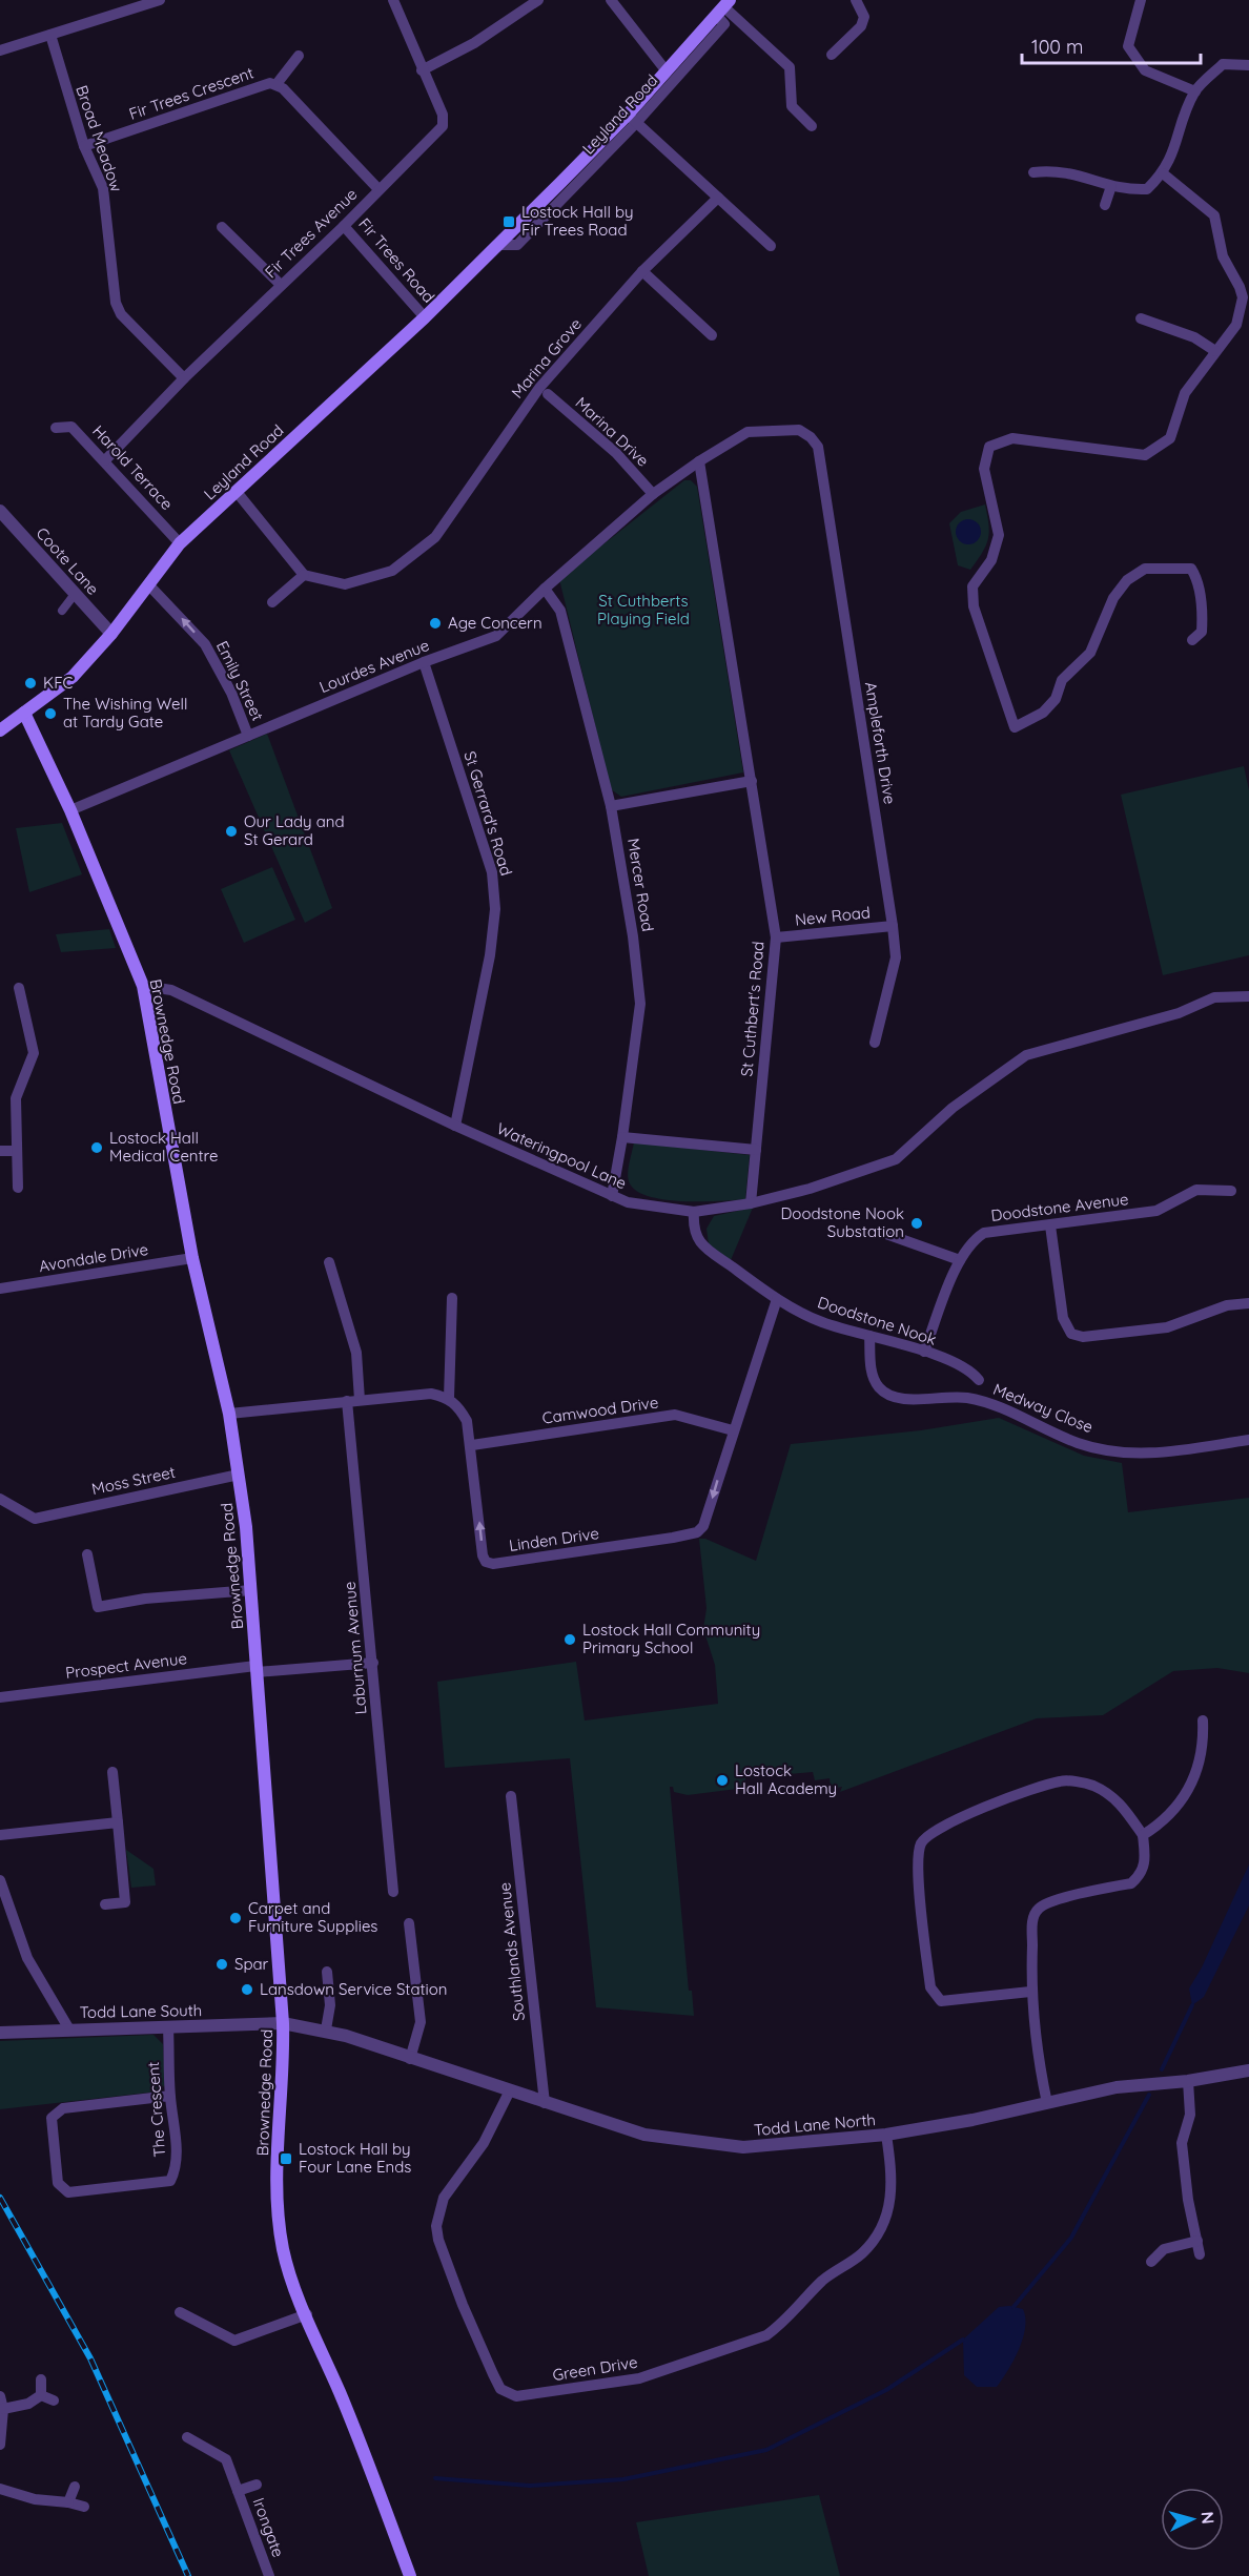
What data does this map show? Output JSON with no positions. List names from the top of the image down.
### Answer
{
  "streets": {
    "main road": ["Leyland Road", "Brownedge Road"],
    "street": [
      "Fir Trees Crescent",
      "Broad Meadow",
      "Fir Trees Avenue",
      "Fir Trees Road",
      "Marina Grove",
      "Marina Drive",
      "Harold Terrace",
      "Coote Lane",
      "Lourdes Avenue",
      "Emily Street",
      "Ampleforth Drive",
      "St Gerrard's Road",
      "Mercer Road",
      "New Road",
      "St Cuthbert's Road",
      "Wateringpool Lane",
      "Doodstone Avenue",
      "Avondale Drive",
      "Doodstone Nook",
      "Medway Close",
      "Camwood Drive",
      "Moss Street",
      "Linden Drive",
      "Laburnum Avenue",
      "Prospect Avenue",
      "Southlands Avenue",
      "Todd Lane South",
      "The Crescent",
      "Todd Lane North",
      "Green Drive",
      "Irongate"
    ]
  },
  "crossings": [
    ["Fir Trees Crescent", "Broad Meadow"],
    ["Fir Trees Crescent", "Fir Trees Avenue"],
    ["Leyland Road", "Fir Trees Road"],
    ["Leyland Road", "Harold Terrace"],
    ["Leyland Road", "Coote Lane"],
    ["Leyland Road", "Emily Street"],
    ["Leyland Road", "Brownedge Road"],
    ["Broad Meadow", "Fir Trees Avenue"],
    ["Fir Trees Avenue", "Fir Trees Road"],
    ["Fir Trees Avenue", "Harold Terrace"],
    ["Marina Drive", "Lourdes Avenue"],
    ["Lourdes Avenue", "Emily Street"],
    ["Lourdes Avenue", "Ampleforth Drive"],
    ["Lourdes Avenue", "St Gerrard's Road"],
    ["Lourdes Avenue", "Mercer Road"],
    ["Lourdes Avenue", "St Cuthbert's Road"],
    ["Lourdes Avenue", "Brownedge Road"],
    ["Ampleforth Drive", "New Road"],
    ["St Gerrard's Road", "Wateringpool Lane"],
    ["Mercer Road", "Wateringpool Lane"],
    ["New Road", "St Cuthbert's Road"],
    ["St Cuthbert's Road", "Wateringpool Lane"],
    ["Brownedge Road", "Wateringpool Lane"],
    ["Brownedge Road", "Avondale Drive"],
    ["Brownedge Road", "Moss Street"],
    ["Brownedge Road", "Prospect Avenue"],
    ["Brownedge Road", "Todd Lane South"],
    ["Brownedge Road", "Todd Lane North"],
    ["Wateringpool Lane", "Doodstone Nook"],
    ["Doodstone Avenue", "Doodstone Nook"],
    ["Doodstone Nook", "Medway Close"],
    ["Doodstone Nook", "Linden Drive"],
    ["Camwood Drive", "Linden Drive"],
    ["Laburnum Avenue", "Prospect Avenue"],
    ["Southlands Avenue", "Todd Lane North"],
    ["Todd Lane South", "The Crescent"],
    ["Todd Lane South", "Todd Lane North"],
    ["Todd Lane North", "Green Drive"]
  ],
  "one_way": ["Emily Street"],
  "parks": ["St Cuthberts Playing Field"],
  "places": {
    "transit": ["Lostock Hall by Fir Trees Road", "Lostock Hall by Four Lane Ends"],
    "other": [
      "Age Concern",
      "KFC",
      "The Wishing Well at Tardy Gate",
      "Our Lady and St Gerard",
      "Lostock Hall Medical Centre",
      "Doodstone Nook Substation",
      "Lostock Hall Community Primary School",
      "Lostock Hall Academy",
      "Carpet and Furniture Supplies",
      "Spar",
      "Lansdown Service Station"
    ]
  },
  "scale_bar": "100 m",
  "north": "right"
}
